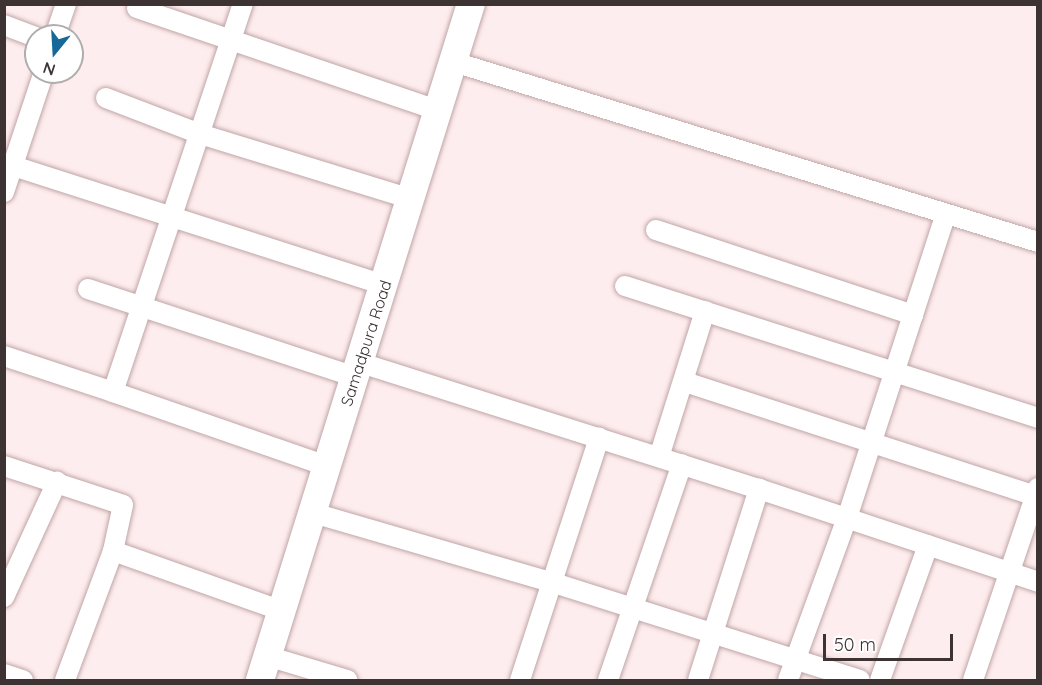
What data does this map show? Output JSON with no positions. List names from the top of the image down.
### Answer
{
  "streets": {
    "street": ["Samadpura Road"]
  },
  "scale_bar": "50 m",
  "north": "bottom"
}
